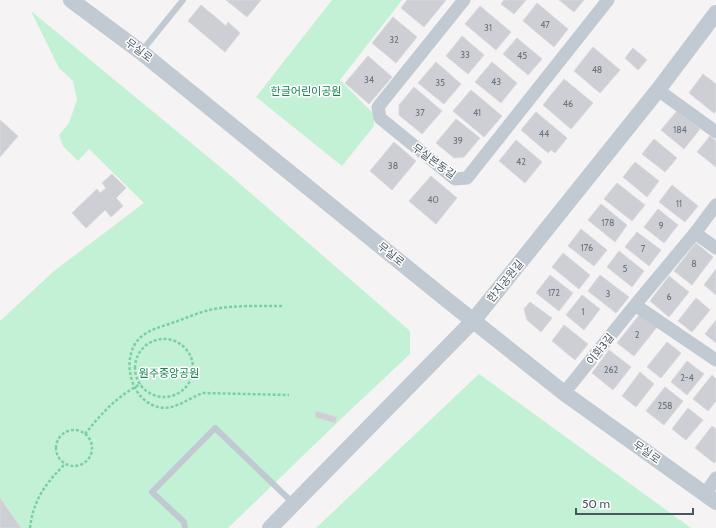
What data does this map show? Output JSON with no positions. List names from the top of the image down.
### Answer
{
  "streets": {
    "street": [
      "무실로",
      "무실본동길",
      "한지공원길",
      "이화3길"
    ]
  },
  "crossings": [
    ["무실로", "한지공원길"],
    ["무실로", "이화3길"]
  ],
  "parks": ["한글어린이공원", "원주중앙공원"],
  "house_numbers": [
    "47",
    "31",
    "32",
    "33",
    "45",
    "48",
    "34",
    "43",
    "35",
    "46",
    "37",
    "41",
    "184",
    "44",
    "39",
    "42",
    "38",
    "40",
    "11",
    "178",
    "9",
    "176",
    "7",
    "8",
    "5",
    "172",
    "3",
    "6",
    "1",
    "2",
    "262",
    "2-4",
    "258"
  ],
  "scale_bar": "50 m"
}
